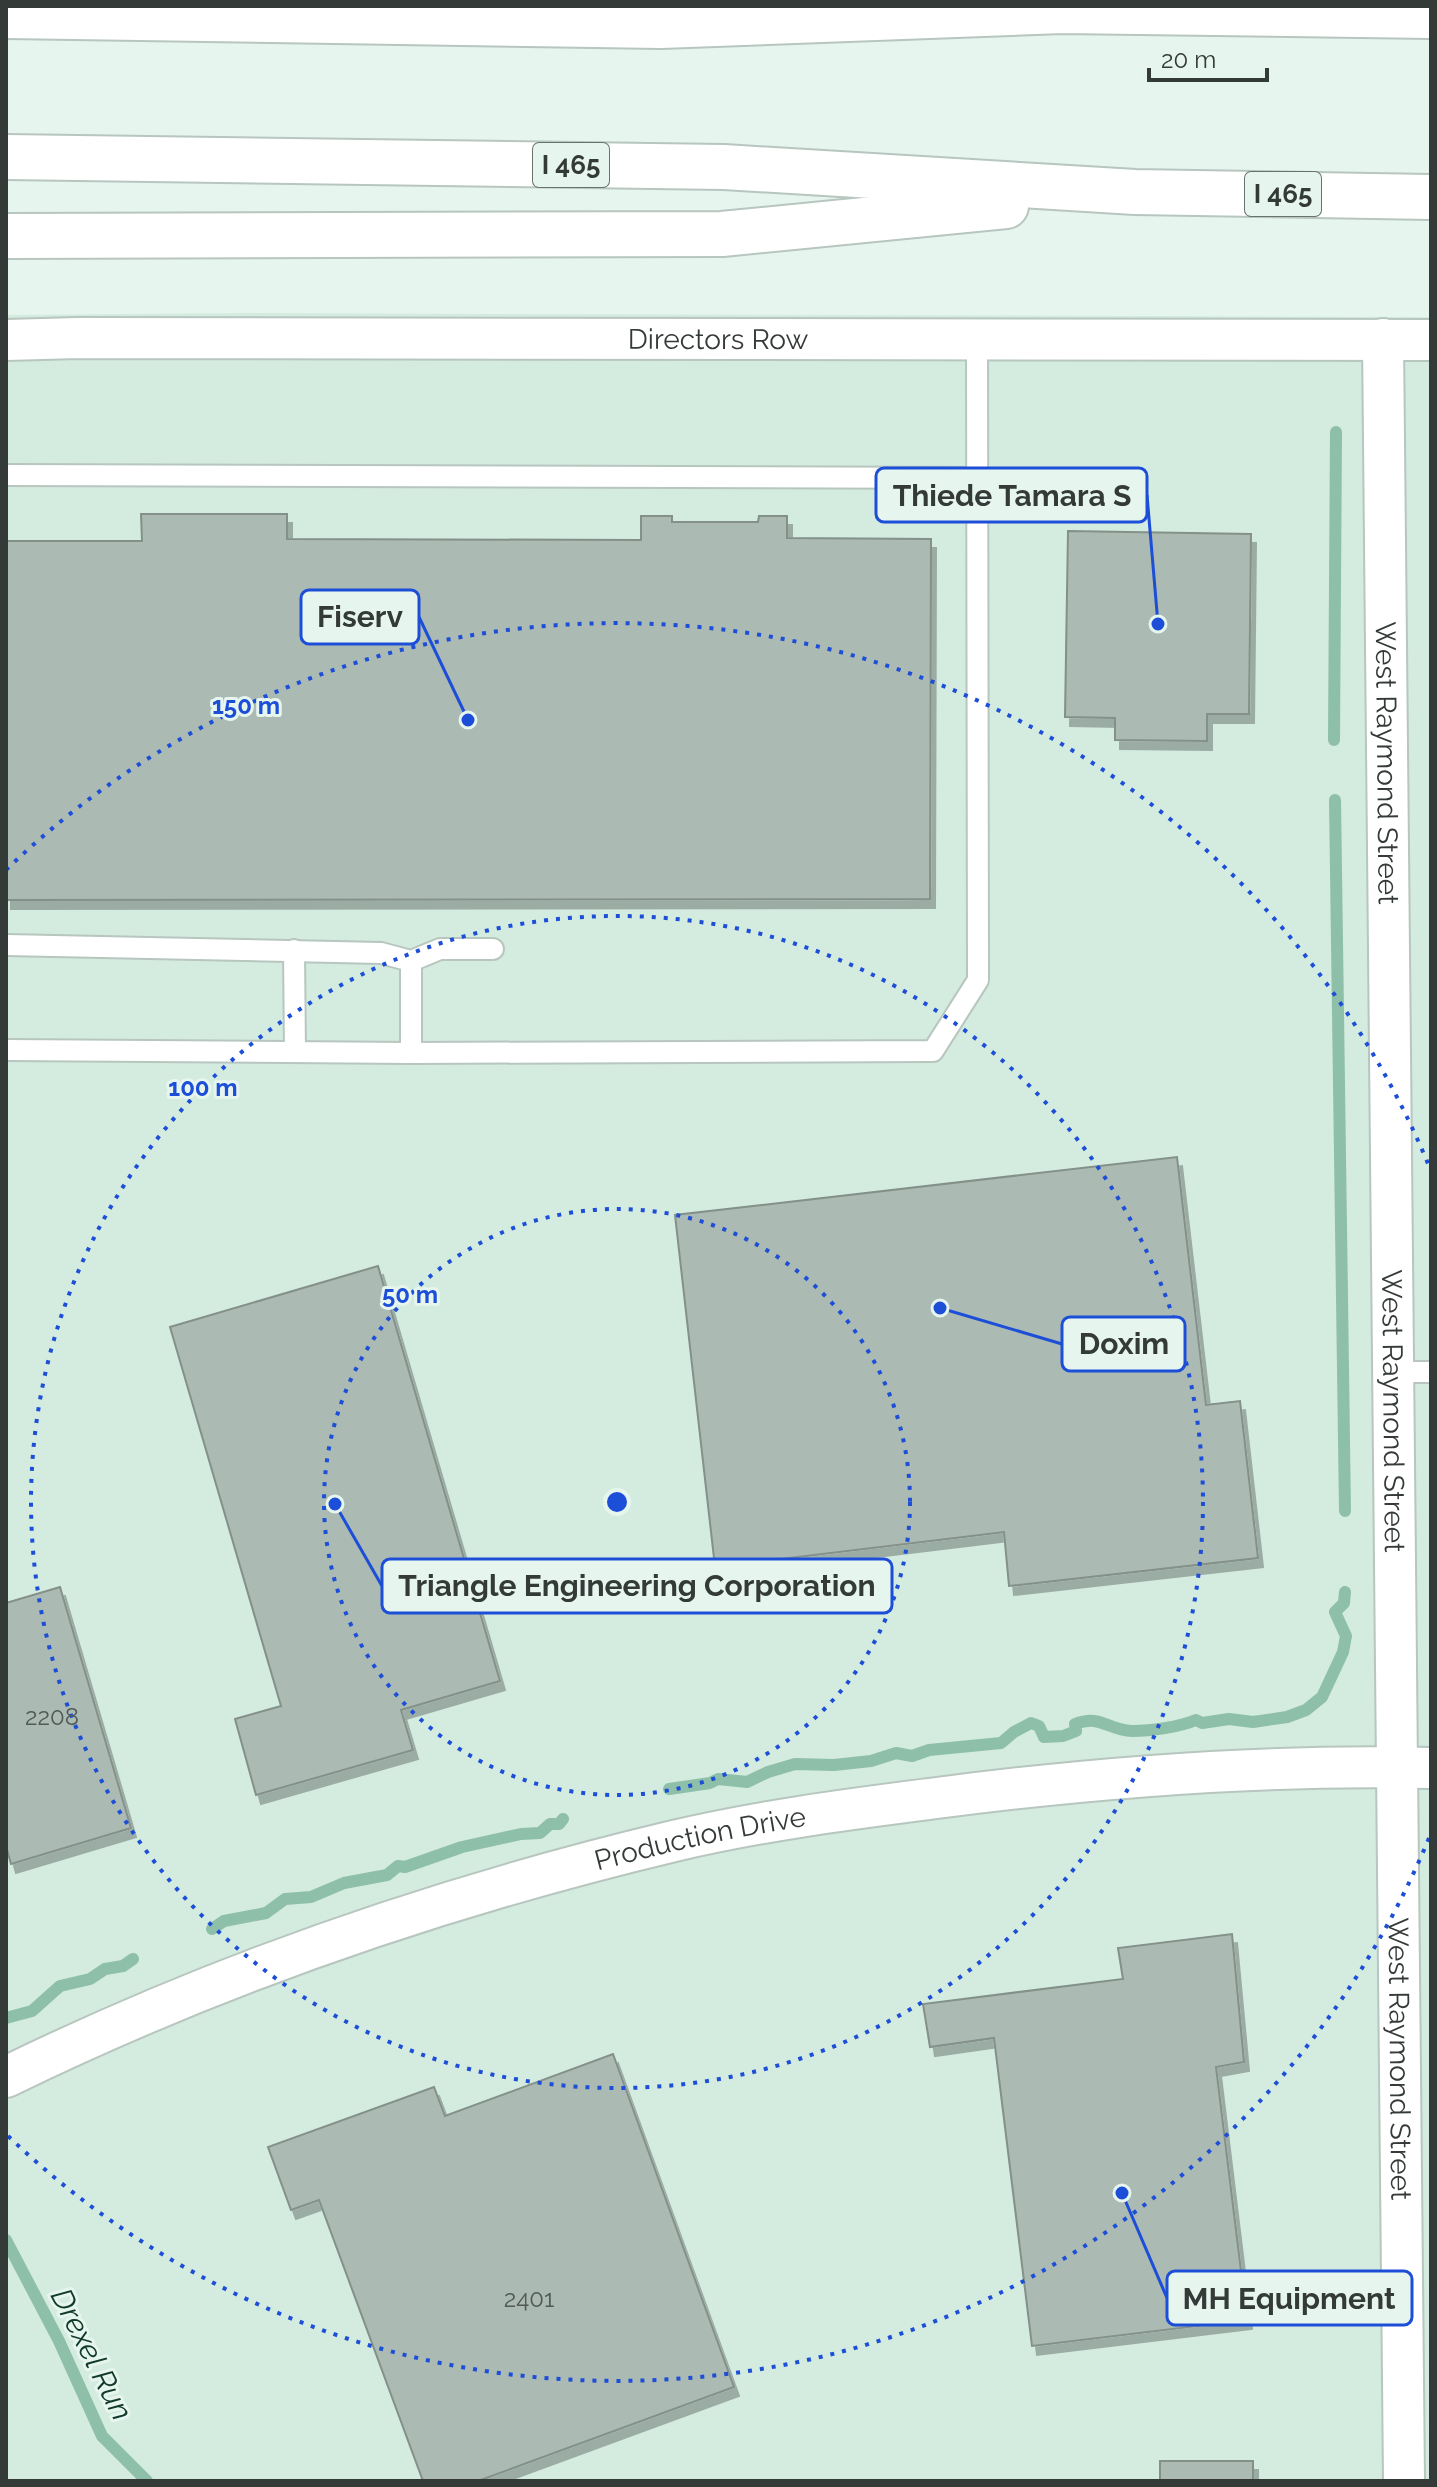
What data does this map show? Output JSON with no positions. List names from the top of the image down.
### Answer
{
  "streets": {
    "highway": ["I 465"],
    "street": ["Directors Row", "West Raymond Street", "Production Drive"]
  },
  "crossings": [
    ["Directors Row", "West Raymond Street"],
    ["West Raymond Street", "Production Drive"]
  ],
  "water": ["Drexel Run"],
  "places": [
    "Thiede Tamara S",
    "Fiserv",
    "Doxim",
    "Triangle Engineering Corporation",
    "MH Equipment"
  ],
  "house_numbers": ["2208", "2401"],
  "scale_bar": "20 m",
  "rings": ["150 m", "100 m", "50 m"]
}
